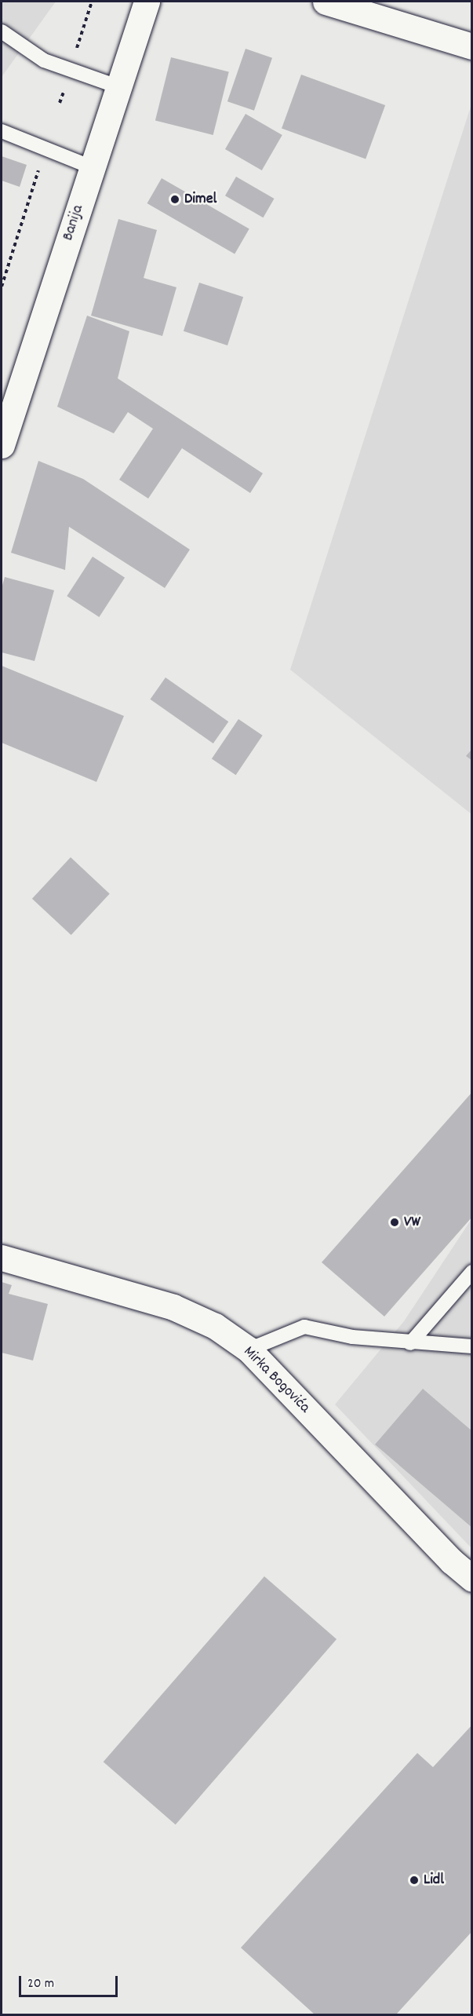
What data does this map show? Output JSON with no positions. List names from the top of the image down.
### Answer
{
  "streets": {
    "street": ["Banija", "Mirka Bogovića"]
  },
  "places": ["Dimel", "VW", "Lidl"],
  "scale_bar": "20 m"
}
